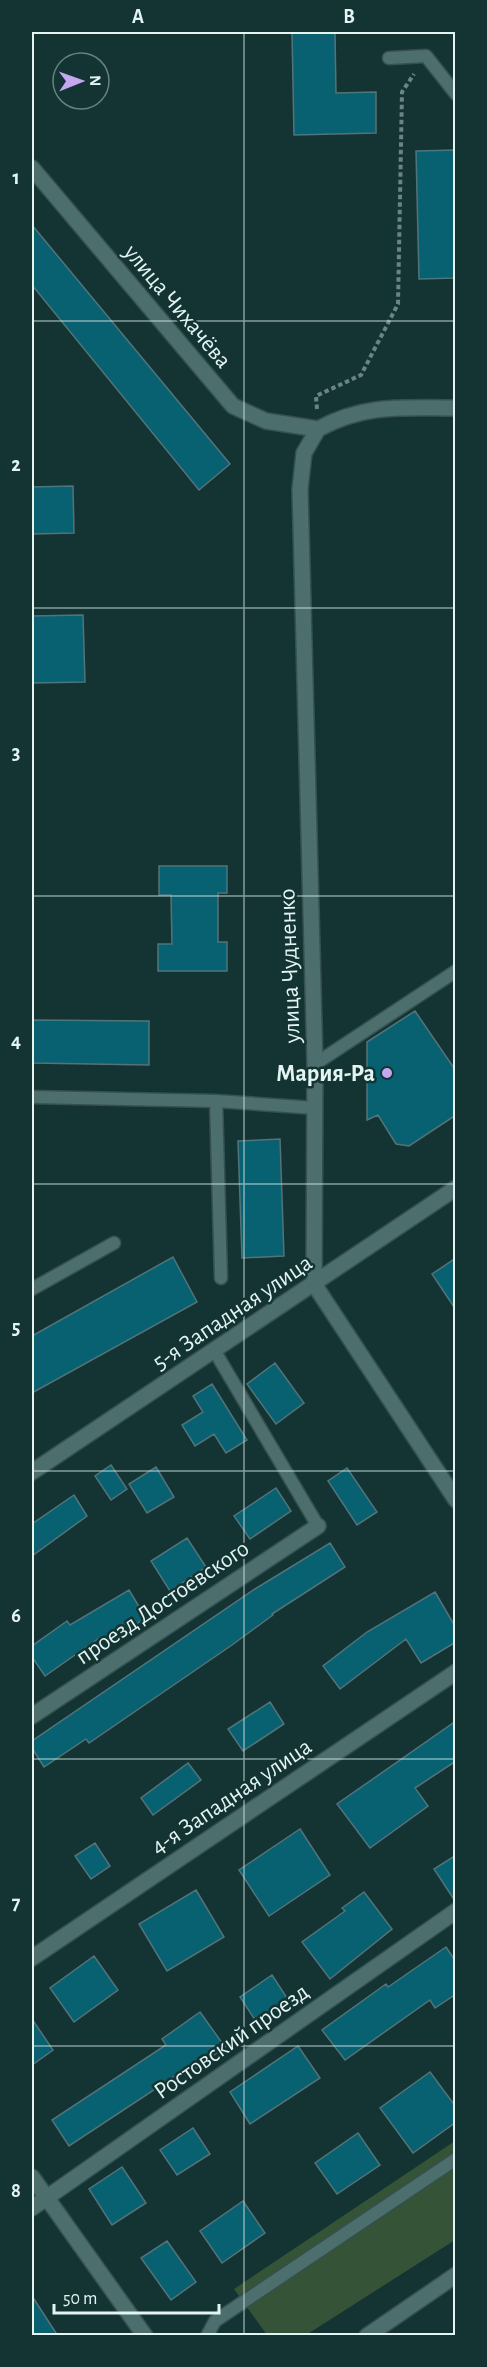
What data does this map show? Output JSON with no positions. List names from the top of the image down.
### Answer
{
  "streets": {
    "street": [
      "улица Чихачёва",
      "улица Чудненко",
      "5-я Западная улица",
      "проезд Достоевского",
      "4-я Западная улица",
      "Ростовский проезд"
    ]
  },
  "crossings": [
    ["улица Чихачёва", "улица Чудненко"],
    ["улица Чудненко", "5-я Западная улица"]
  ],
  "places": ["Мария-Ра"],
  "scale_bar": "50 m",
  "north": "right",
  "grid": {
    "columns": ["A", "B"],
    "rows": [
      "1",
      "2",
      "3",
      "4",
      "5",
      "6",
      "7",
      "8"
    ]
  }
}
